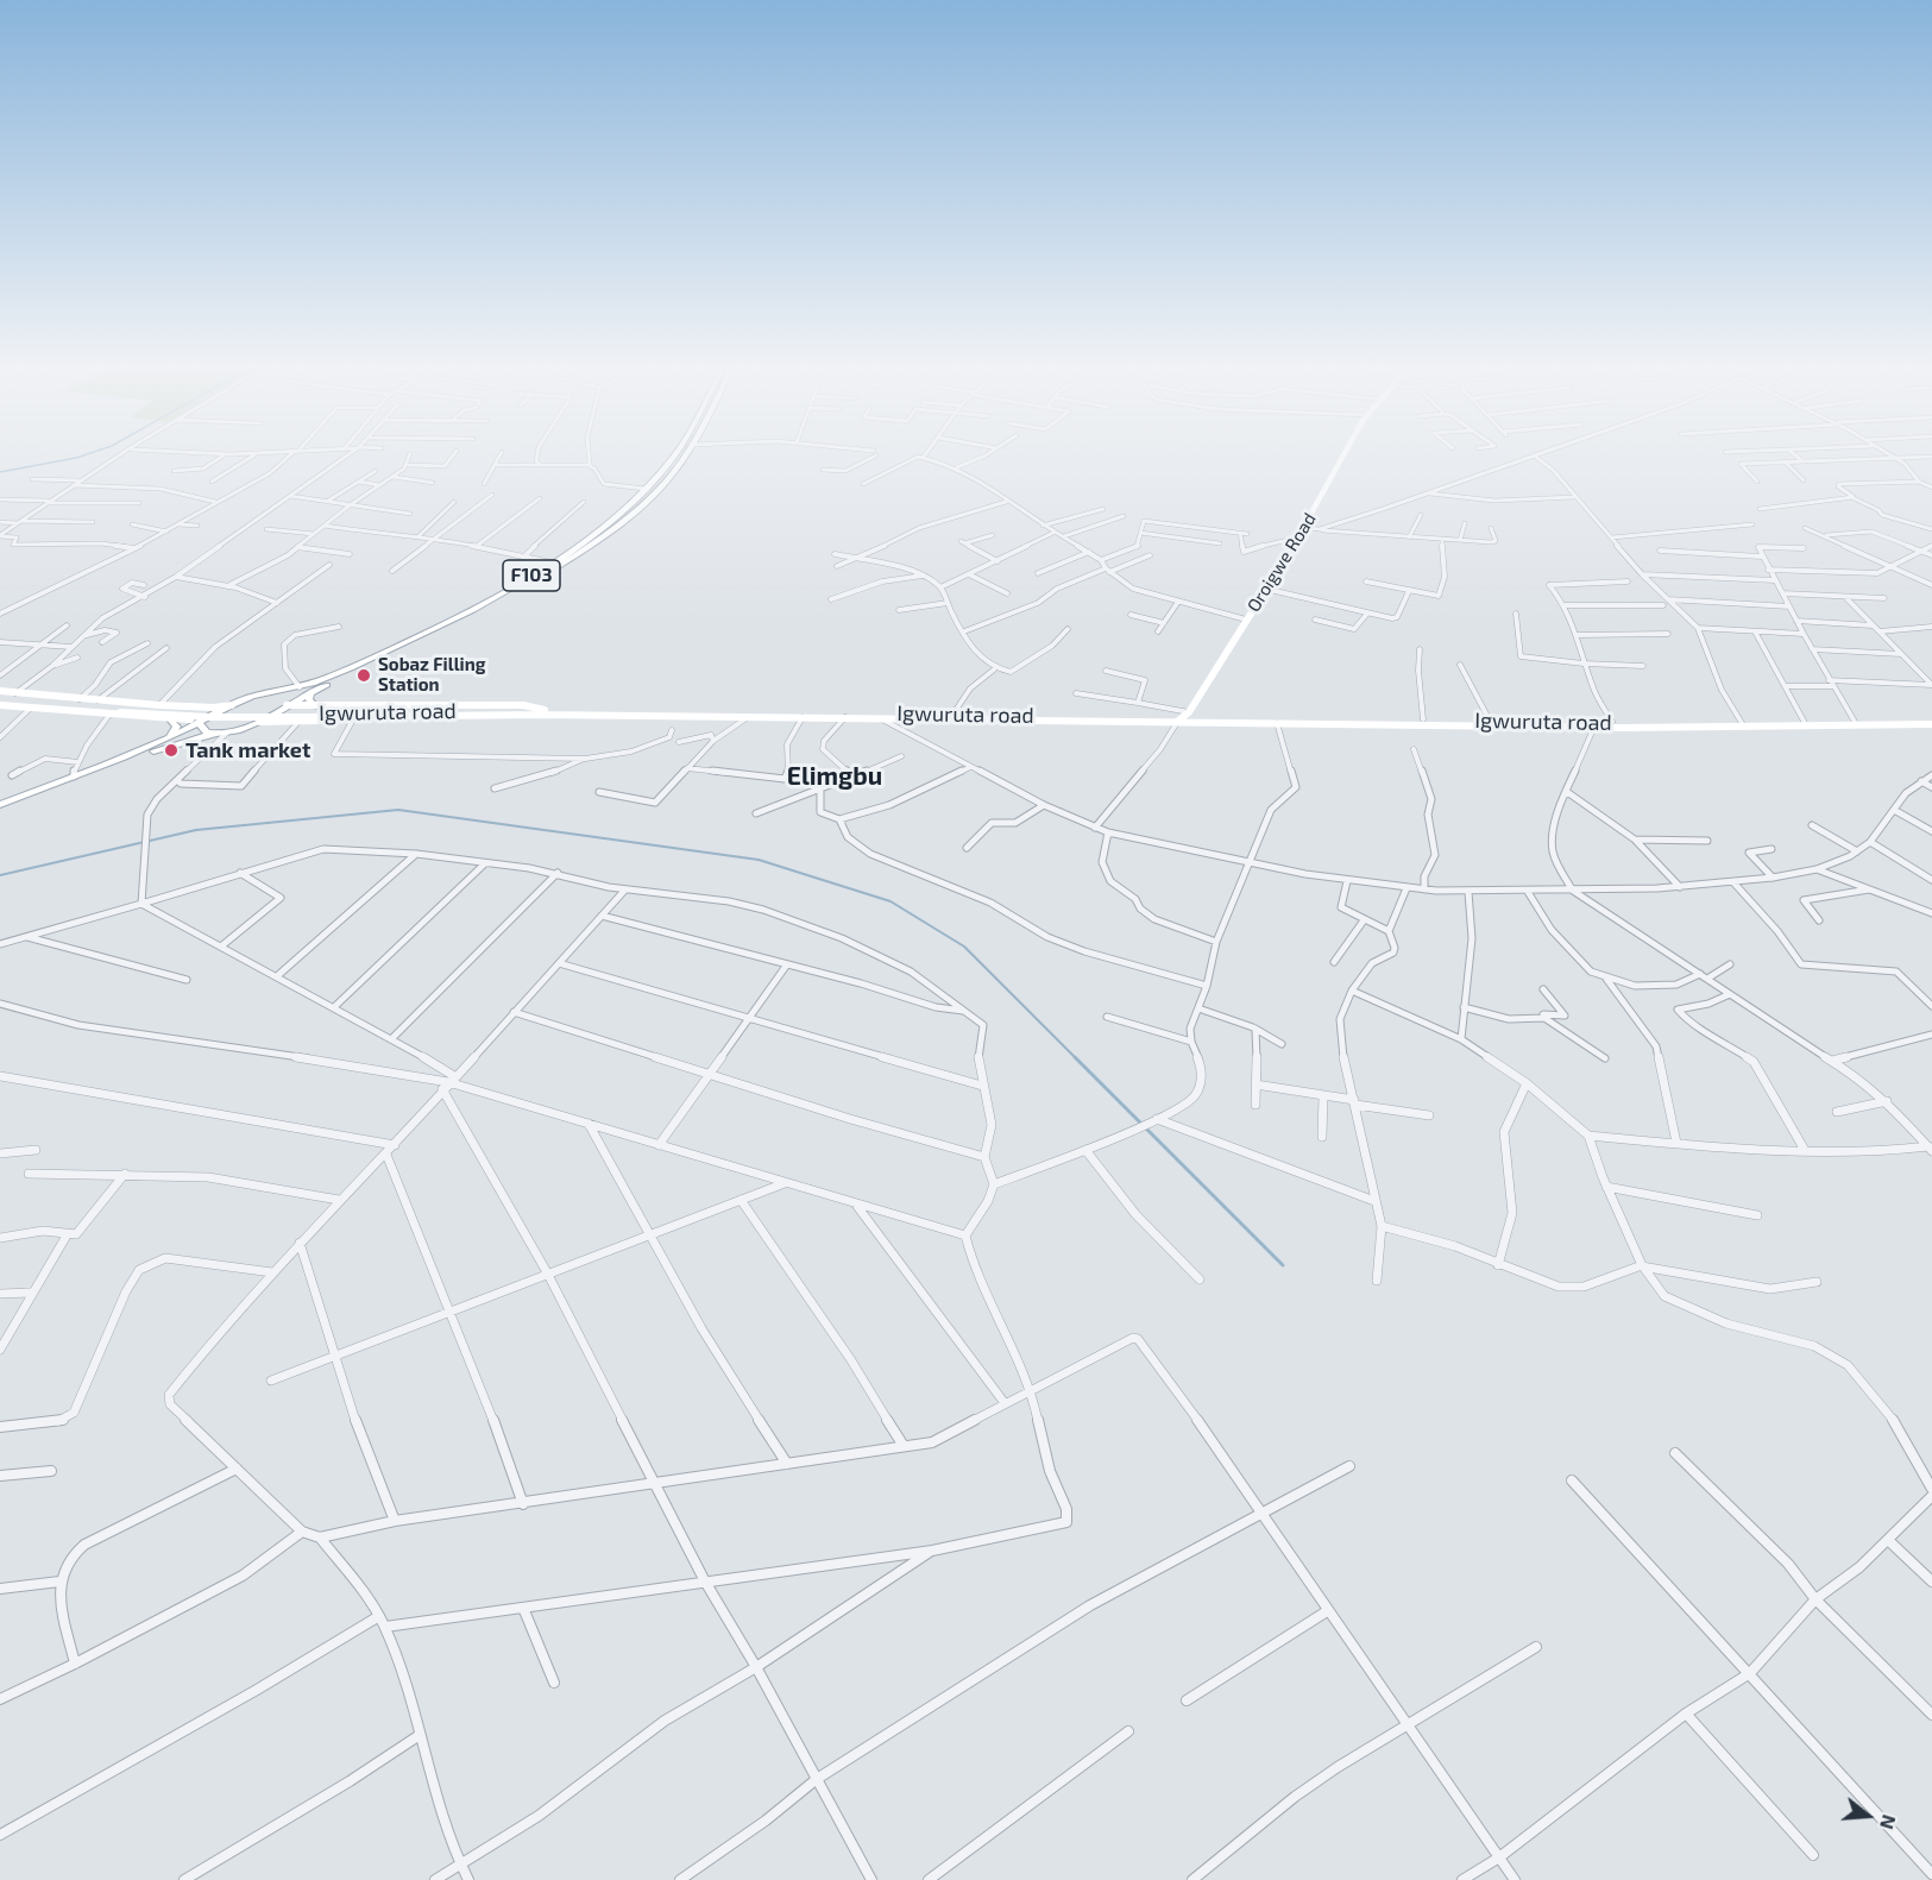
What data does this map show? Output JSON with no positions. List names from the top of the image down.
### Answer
{
  "streets": {
    "main road": ["Oroigwe Road", "F103", "Igwuruta road"]
  },
  "crossings": [
    ["Oroigwe Road", "Igwuruta road"]
  ],
  "districts": ["Elimgbu"],
  "places": ["Sobaz Filling Station", "Tank market"],
  "north": "right"
}
